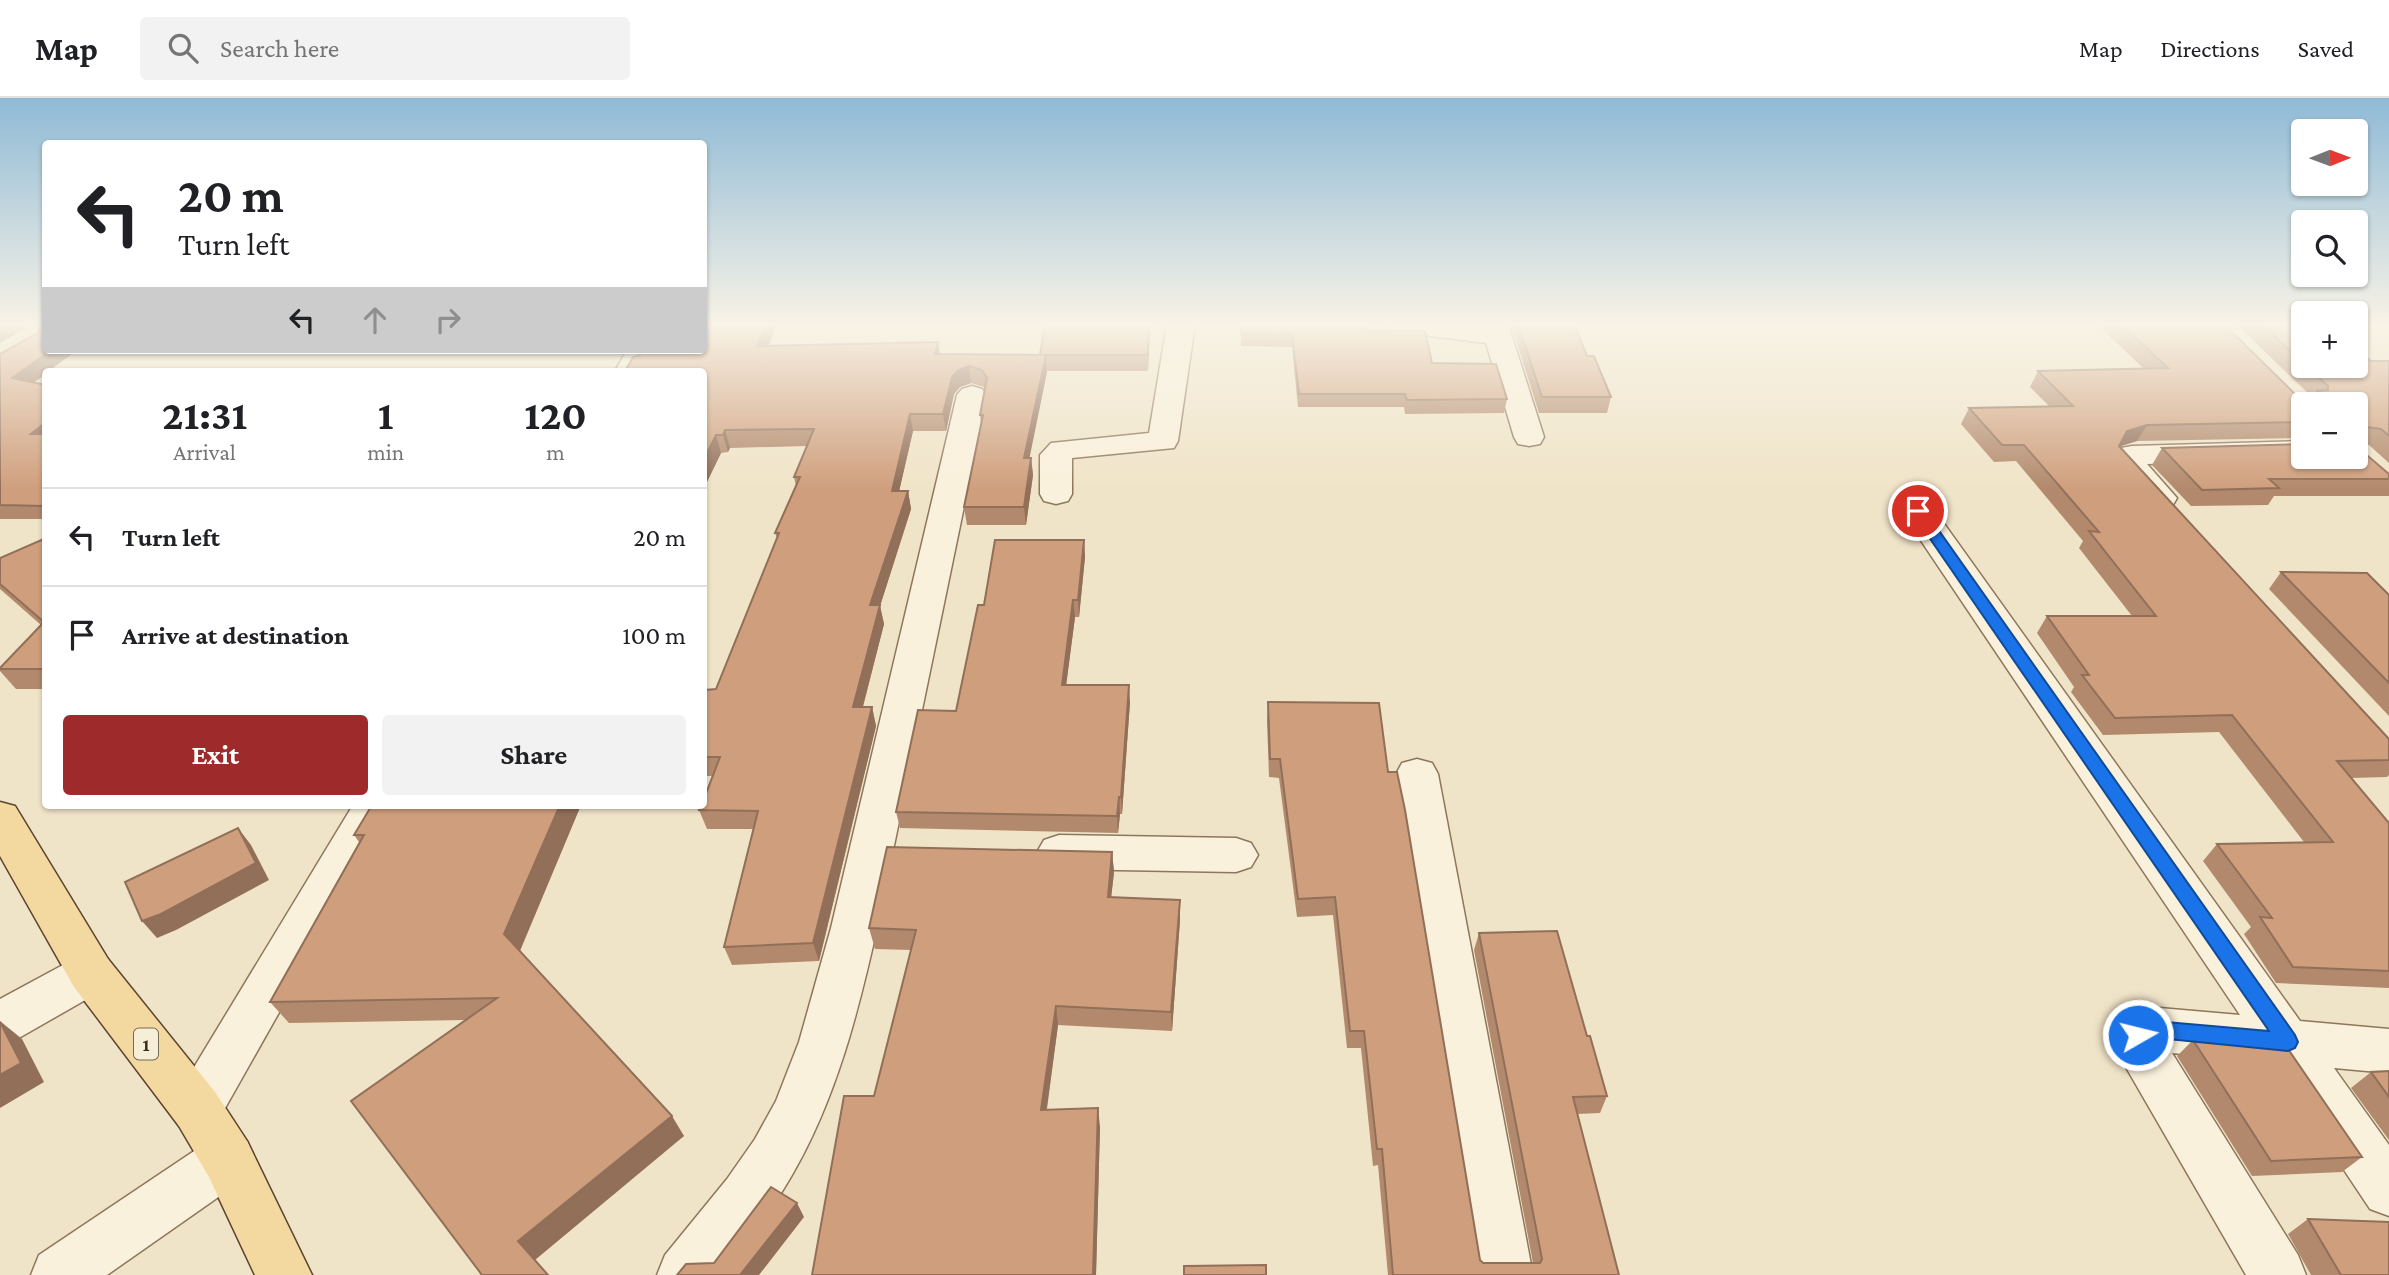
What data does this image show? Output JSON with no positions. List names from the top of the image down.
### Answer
{
  "streets": {
    "main road": ["1"]
  },
  "north": "right",
  "page": {
    "header": "Map",
    "search": "Search here",
    "nav": ["Map", "Directions", "Saved"],
    "map_buttons": ["+", "−"],
    "turn": ["20 m", "Turn left"],
    "eta": [
      "21:31",
      "Arrival",
      "1",
      "min",
      "120",
      "m"
    ],
    "list": [
      {
        "name": "Turn left",
        "value": "20 m"
      },
      {
        "name": "Arrive at destination",
        "value": "100 m"
      }
    ],
    "buttons": ["Exit", "Share"]
  }
}
